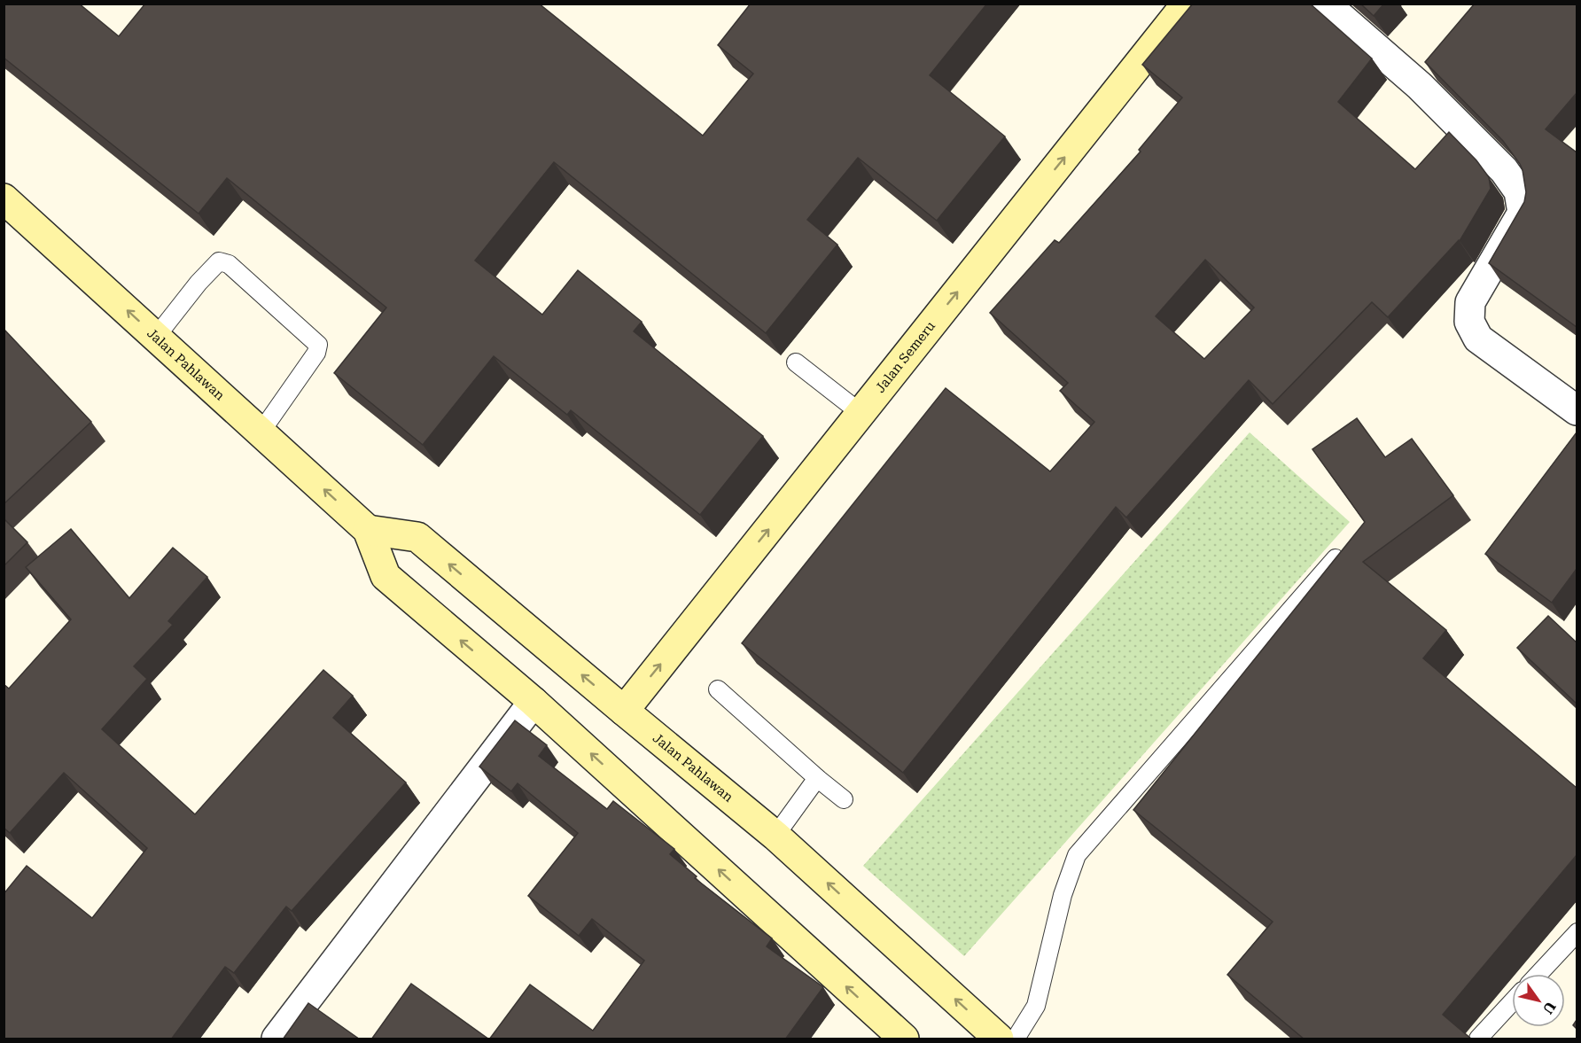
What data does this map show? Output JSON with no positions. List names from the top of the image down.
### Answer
{
  "streets": {
    "main road": ["Jalan Semeru", "Jalan Pahlawan"]
  },
  "crossings": [
    ["Jalan Semeru", "Jalan Pahlawan"]
  ],
  "one_way": ["Jalan Semeru", "Jalan Pahlawan"],
  "north": "bottom right"
}
